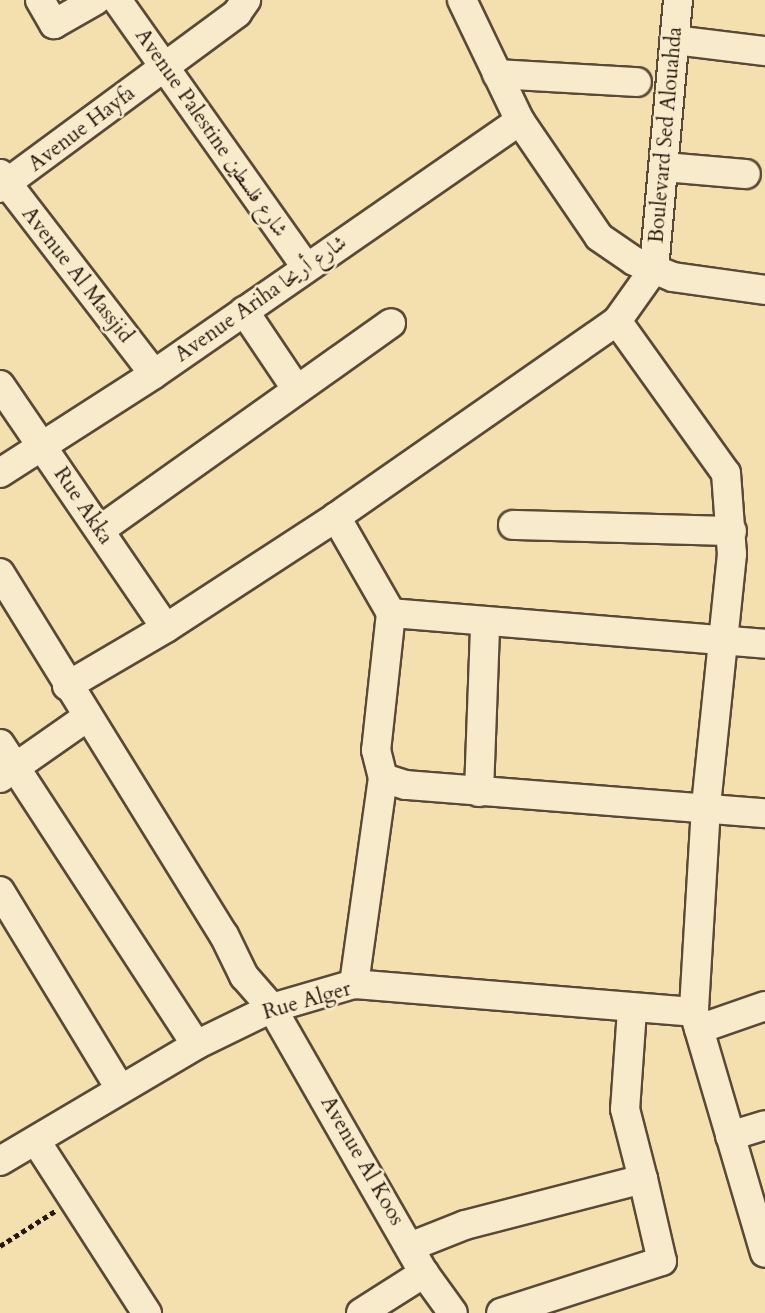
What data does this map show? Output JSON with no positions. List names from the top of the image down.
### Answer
{
  "streets": {
    "street": [
      "Avenue Hayfa",
      "Avenue Palestine شارع فلسطين",
      "Boulevard Sed Alouahda",
      "Avenue Al Massjid",
      "Avenue Ariha شارع أريحا",
      "Rue Akka",
      "Rue Alger",
      "Avenue Al Koos"
    ]
  },
  "crossings": [
    ["Avenue Hayfa", "Avenue Palestine شارع فلسطين"],
    ["Avenue Hayfa", "Avenue Al Massjid"],
    ["Avenue Palestine شارع فلسطين", "Avenue Ariha شارع أريحا"],
    ["Avenue Al Massjid", "Avenue Ariha شارع أريحا"],
    ["Avenue Ariha شارع أريحا", "Rue Akka"],
    ["Rue Alger", "Avenue Al Koos"]
  ]
}
